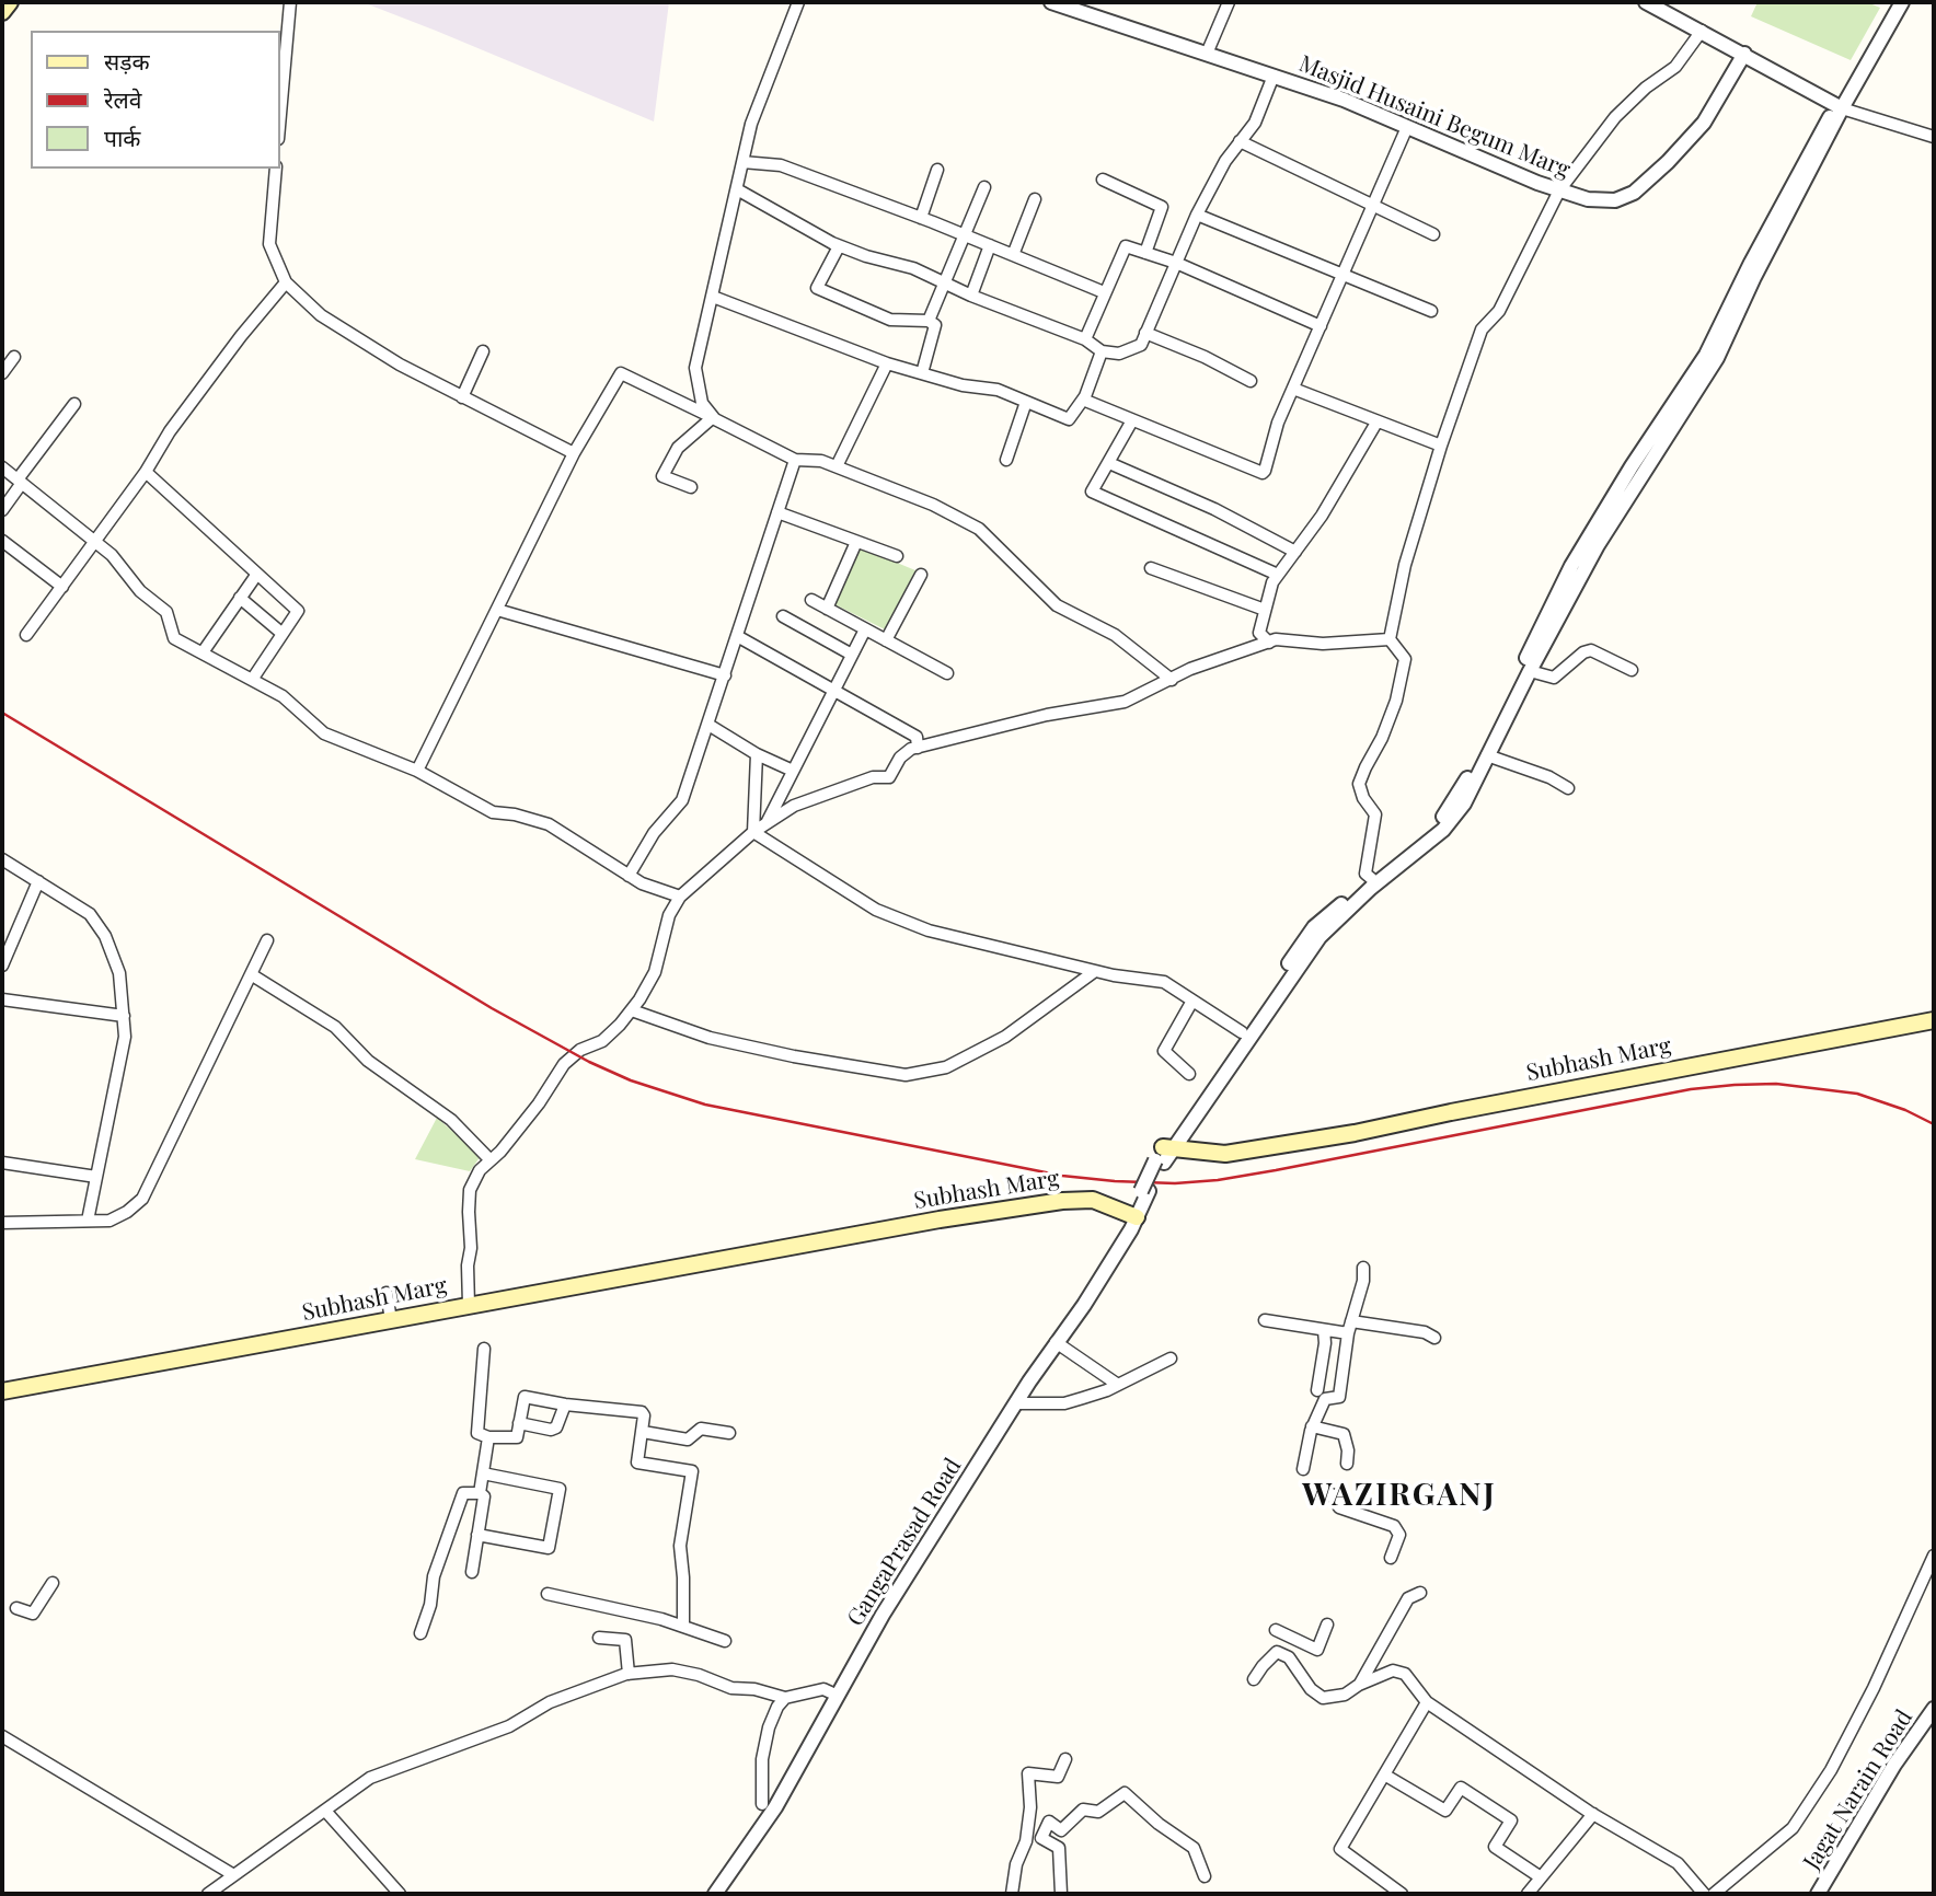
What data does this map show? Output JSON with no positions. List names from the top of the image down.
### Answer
{
  "streets": {
    "main road": ["Subhash Marg"],
    "street": ["Masjid Husaini Begum Marg", "GangaPrasad Road", "Jagat Narain Road"]
  },
  "crossings": [
    ["Subhash Marg", "GangaPrasad Road"]
  ],
  "districts": ["WAZIRGANJ"],
  "legend": ["सड़क", "रेलवे", "पार्क"]
}
